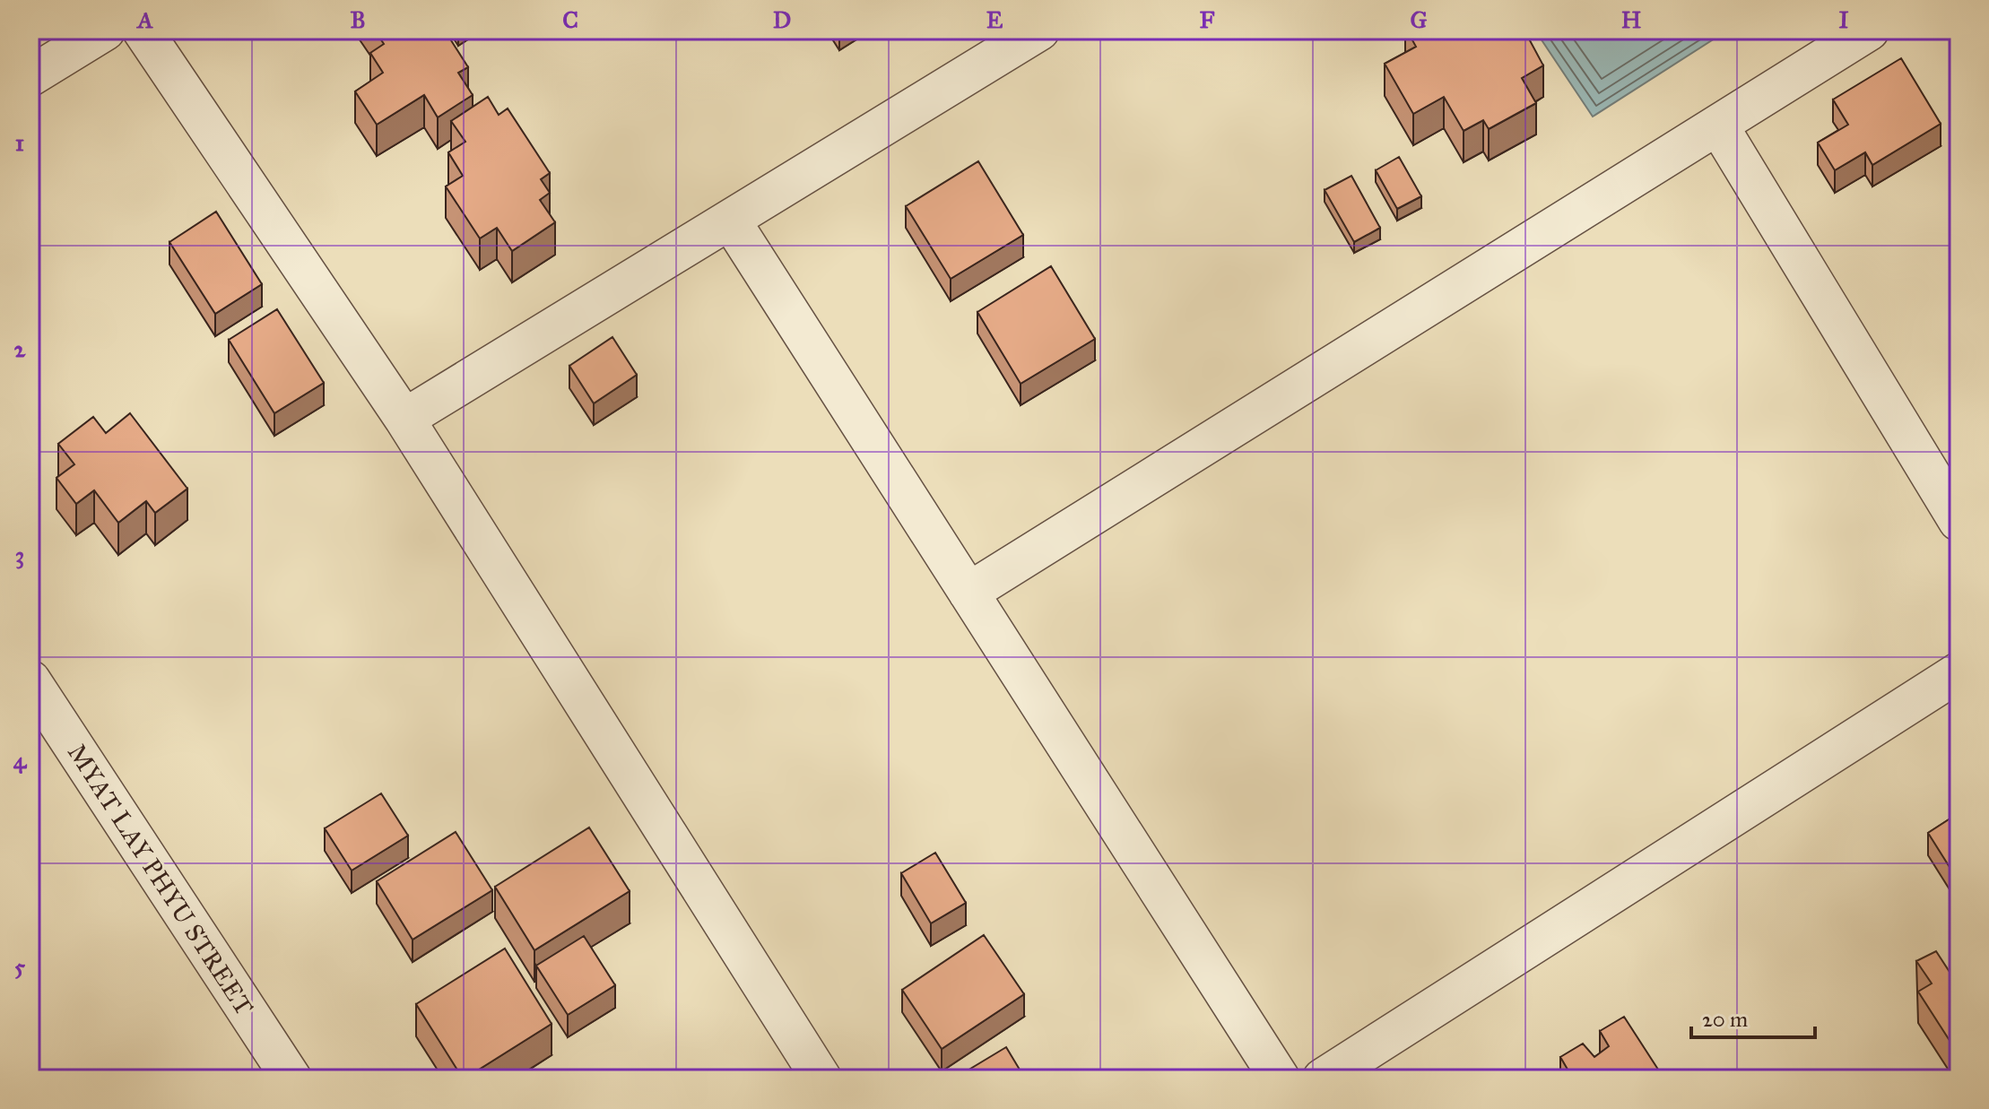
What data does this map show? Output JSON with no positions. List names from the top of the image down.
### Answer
{
  "streets": {
    "street": ["MYAT LAY PHYU STREET"]
  },
  "scale_bar": "20 m",
  "grid": {
    "columns": [
      "A",
      "B",
      "C",
      "D",
      "E",
      "F",
      "G",
      "H",
      "I"
    ],
    "rows": [
      "1",
      "2",
      "3",
      "4",
      "5"
    ]
  }
}
